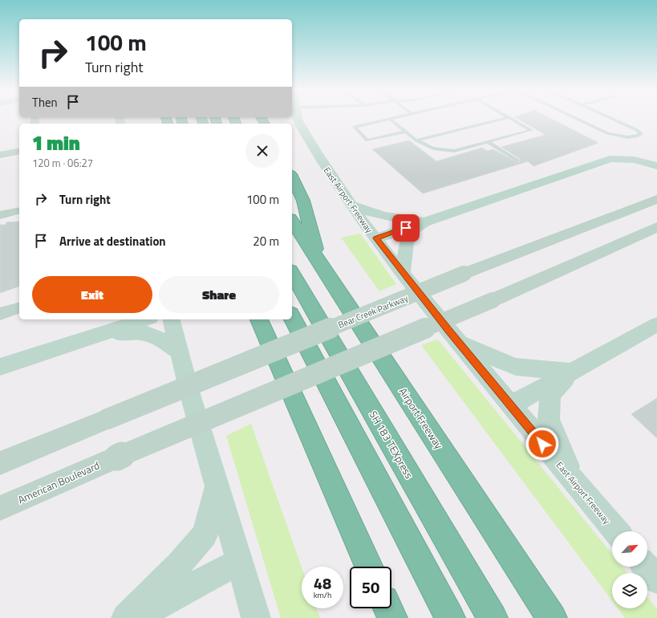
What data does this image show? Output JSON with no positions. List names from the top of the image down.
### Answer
{
  "streets": {
    "highway": ["Airport Freeway", "SH 183 TEXpress"],
    "main road": ["East Airport Freeway"],
    "street": ["Bear Creek Parkway", "American Boulevard"]
  },
  "north": "top right",
  "page": {
    "turn": ["100 m", "Turn right"],
    "then": "Then",
    "heading": ["1 min", "120 m · 06:27"],
    "list": [
      {
        "name": "Turn right",
        "value": "100 m"
      },
      {
        "name": "Arrive at destination",
        "value": "20 m"
      }
    ],
    "buttons": ["Exit", "Share"],
    "speed": "48 km/h",
    "limit": "50"
  }
}
